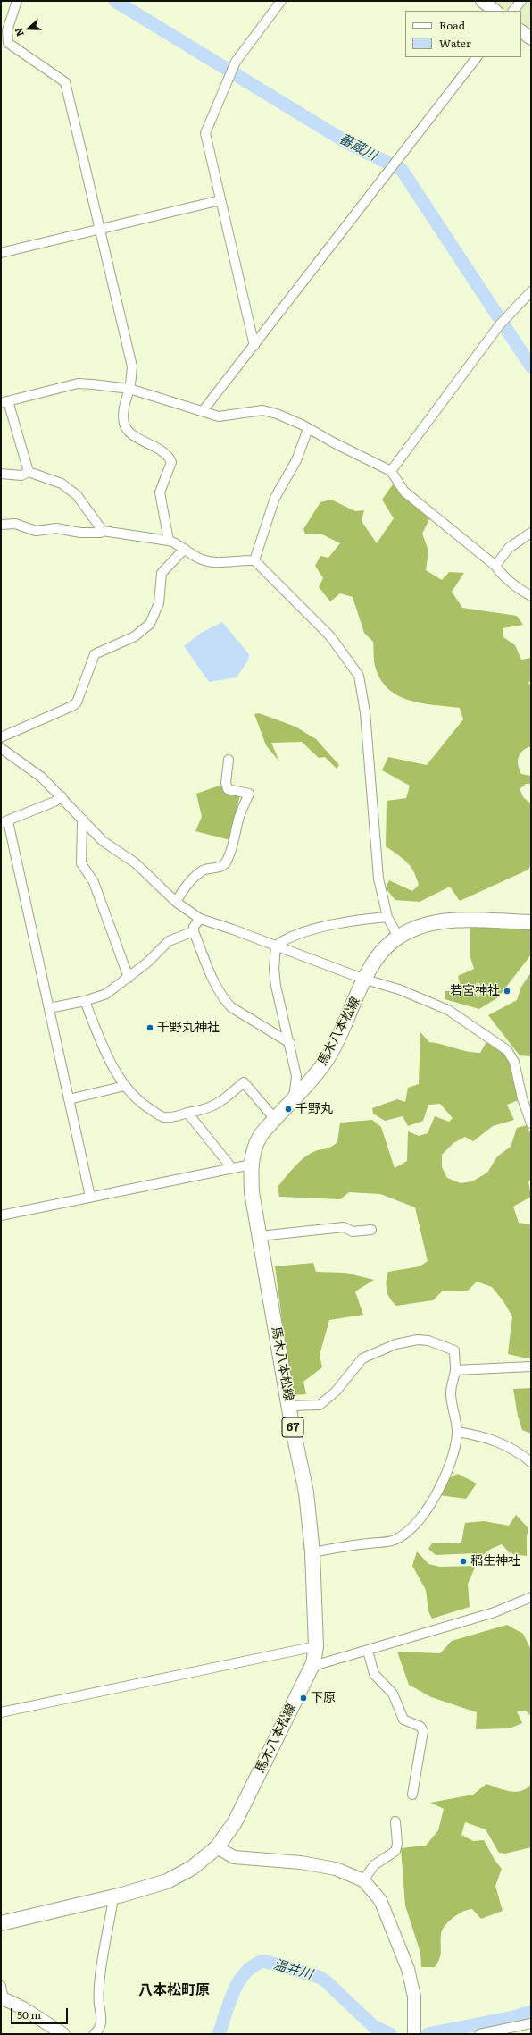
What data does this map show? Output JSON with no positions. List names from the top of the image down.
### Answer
{
  "streets": {
    "main road": ["馬木八本松線", "67"]
  },
  "districts": ["八本松町原"],
  "water": ["蕃蔵川", "温井川"],
  "places": [
    "若宮神社",
    "千野丸神社",
    "千野丸",
    "稲生神社",
    "下原"
  ],
  "legend": ["Road", "Water"],
  "scale_bar": "50 m",
  "north": "left"
}
